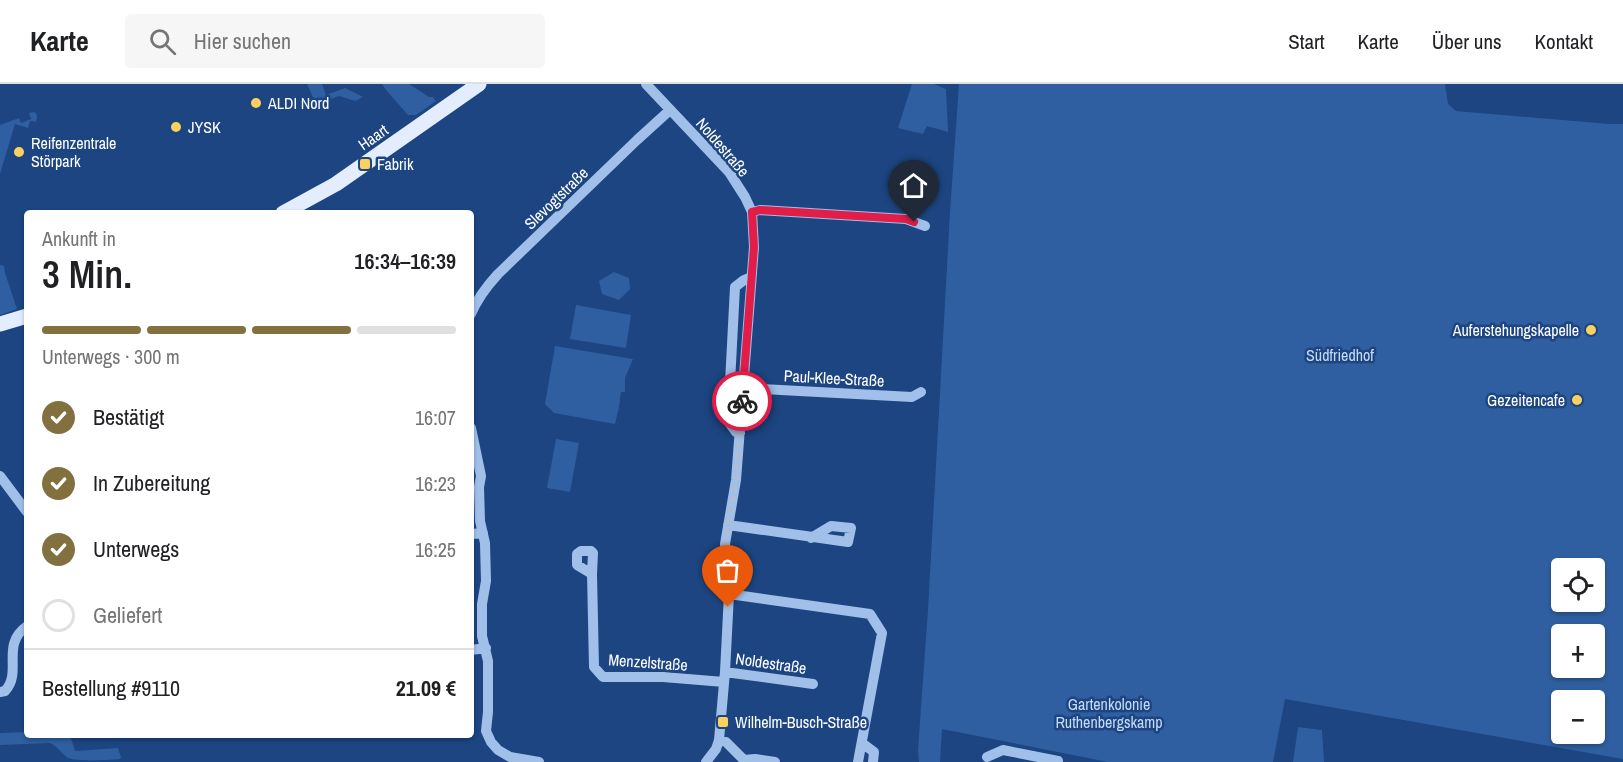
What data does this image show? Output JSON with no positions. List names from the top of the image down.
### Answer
{
  "streets": {
    "main road": ["Haart"],
    "street": [
      "Noldestraße",
      "Slevogtstraße",
      "Paul-Klee-Straße",
      "Menzelstraße"
    ]
  },
  "crossings": [
    ["Noldestraße", "Slevogtstraße"],
    ["Noldestraße", "Paul-Klee-Straße"],
    ["Noldestraße", "Menzelstraße"]
  ],
  "parks": ["Südfriedhof", "Gartenkolonie Ruthenbergskamp"],
  "places": {
    "other": [
      "ALDI Nord",
      "JYSK",
      "Reifenzentrale Störpark",
      "Auferstehungskapelle",
      "Gezeitencafe"
    ],
    "transit": ["Fabrik", "Wilhelm-Busch-Straße"]
  },
  "page": {
    "header": "Karte",
    "search": "Hier suchen",
    "nav": [
      "Start",
      "Karte",
      "Über uns",
      "Kontakt"
    ],
    "heading": ["3 Min.", "Ankunft in", "16:34–16:39"],
    "panel": ["Bestellung #9110", "21.09 €"],
    "bar": "Unterwegs · 300 m",
    "list": [
      ["Bestätigt", "16:07"],
      ["In Zubereitung", "16:23"],
      ["Unterwegs", "16:25"],
      "Geliefert"
    ],
    "map_buttons": ["+", "−"]
  }
}
